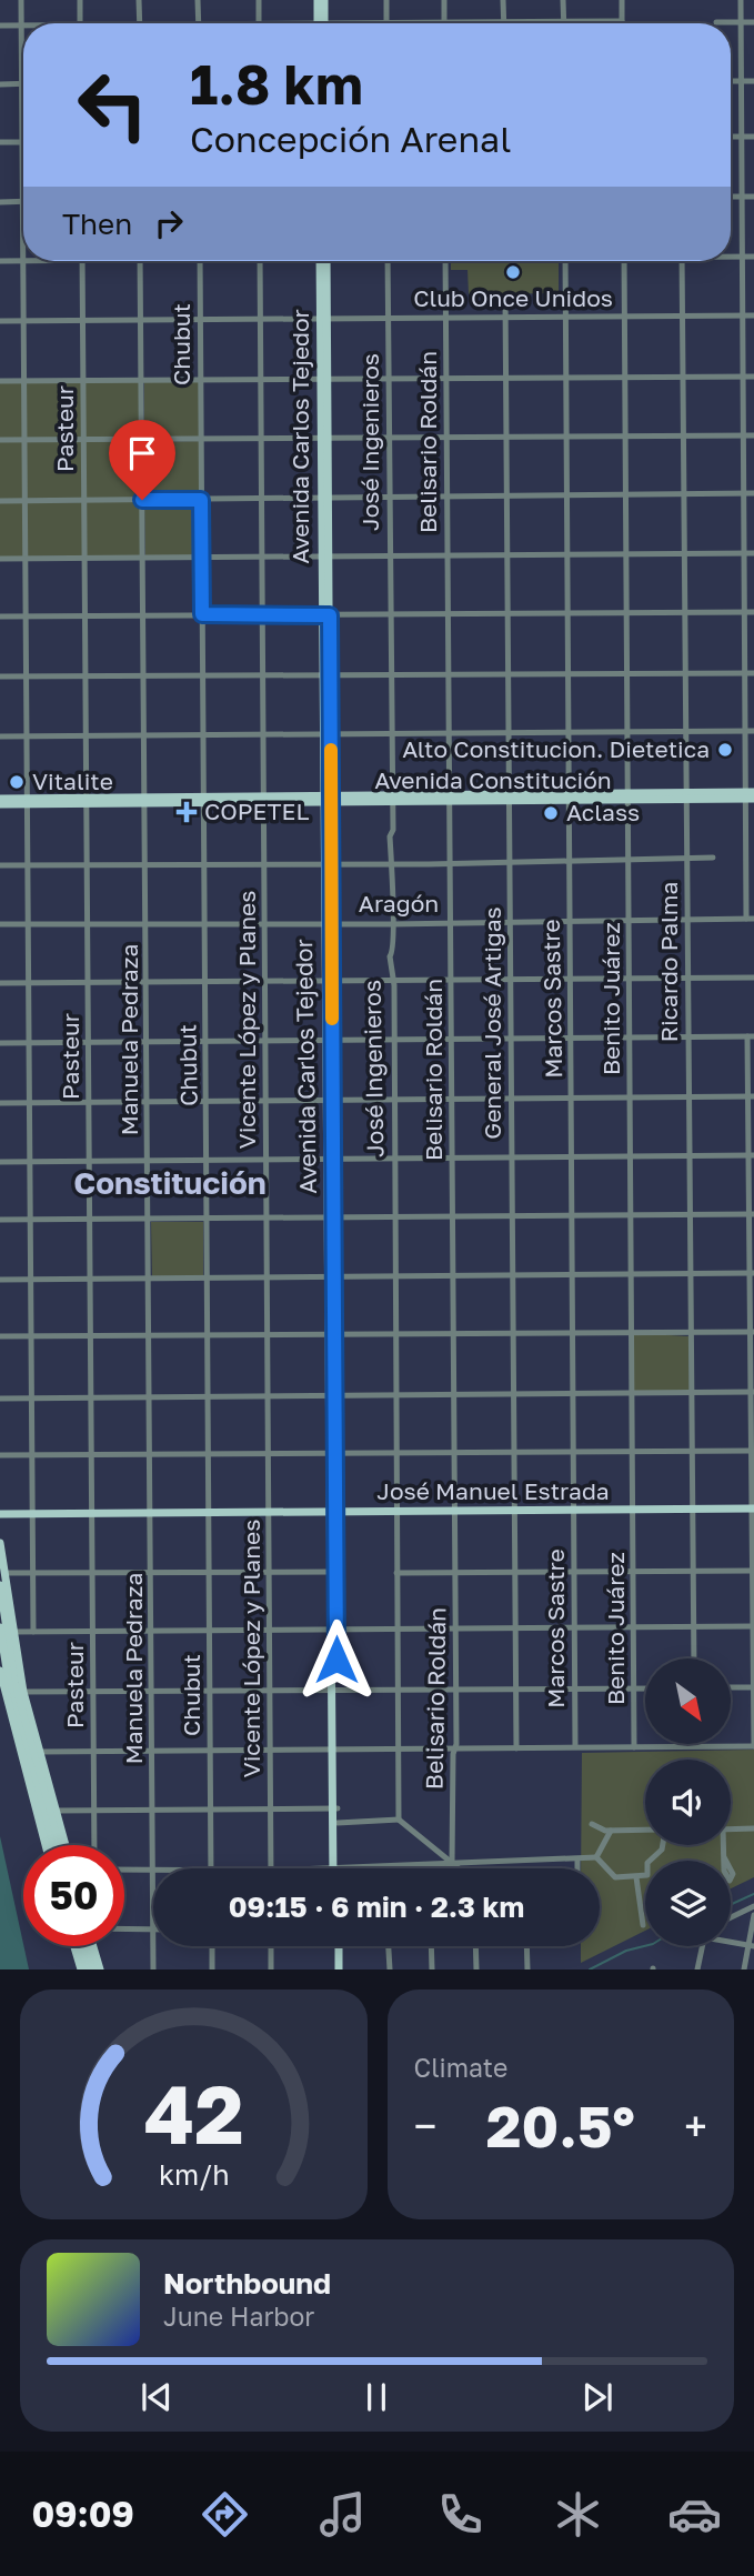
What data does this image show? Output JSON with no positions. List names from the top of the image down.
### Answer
{
  "streets": {
    "main road": ["Avenida Carlos Tejedor", "Avenida Constitución", "José Manuel Estrada"],
    "street": [
      "Chubut",
      "Pasteur",
      "José Ingenieros",
      "Belisario Roldán",
      "Aragón",
      "Ricardo Palma",
      "Marcos Sastre",
      "Benito Juárez",
      "Vicente López y Planes",
      "General José Artigas",
      "Manuela Pedraza"
    ]
  },
  "crossings": [
    ["Chubut", "Avenida Constitución"],
    ["Chubut", "Aragón"],
    ["Chubut", "José Manuel Estrada"],
    ["Pasteur", "Avenida Constitución"],
    ["Pasteur", "Aragón"],
    ["Pasteur", "José Manuel Estrada"],
    ["Avenida Carlos Tejedor", "Avenida Constitución"],
    ["Avenida Carlos Tejedor", "Aragón"],
    ["Avenida Carlos Tejedor", "José Manuel Estrada"],
    ["José Ingenieros", "Avenida Constitución"],
    ["José Ingenieros", "Aragón"],
    ["José Ingenieros", "José Manuel Estrada"],
    ["Belisario Roldán", "Avenida Constitución"],
    ["Belisario Roldán", "Aragón"],
    ["Belisario Roldán", "José Manuel Estrada"],
    ["Avenida Constitución", "Ricardo Palma"],
    ["Avenida Constitución", "Marcos Sastre"],
    ["Avenida Constitución", "Benito Juárez"],
    ["Avenida Constitución", "Vicente López y Planes"],
    ["Avenida Constitución", "General José Artigas"],
    ["Avenida Constitución", "Manuela Pedraza"],
    ["Aragón", "Ricardo Palma"],
    ["Aragón", "Marcos Sastre"],
    ["Aragón", "Benito Juárez"],
    ["Aragón", "Vicente López y Planes"],
    ["Aragón", "General José Artigas"],
    ["Aragón", "Manuela Pedraza"],
    ["Ricardo Palma", "José Manuel Estrada"],
    ["Marcos Sastre", "José Manuel Estrada"],
    ["Benito Juárez", "José Manuel Estrada"],
    ["Vicente López y Planes", "José Manuel Estrada"],
    ["General José Artigas", "José Manuel Estrada"],
    ["Manuela Pedraza", "José Manuel Estrada"]
  ],
  "districts": ["Constitución"],
  "places": {
    "other": [
      "Club Once Unidos",
      "Alto Constitucion. Dietetica",
      "Vitalite",
      "Aclass"
    ],
    "health": ["COPETEL"]
  },
  "north": "bottom right",
  "page": {
    "turn": ["1.8 km", "Concepción Arenal"],
    "then": "Then",
    "limit": "50",
    "trip": "09:15 · 6 min · 2.3 km",
    "tile": "Climate",
    "heat": ["−", "20.5°", "+"],
    "song": ["Northbound", "June Harbor"],
    "tabs": "09:09",
    "gauge": ["42", "km/h"]
  }
}
